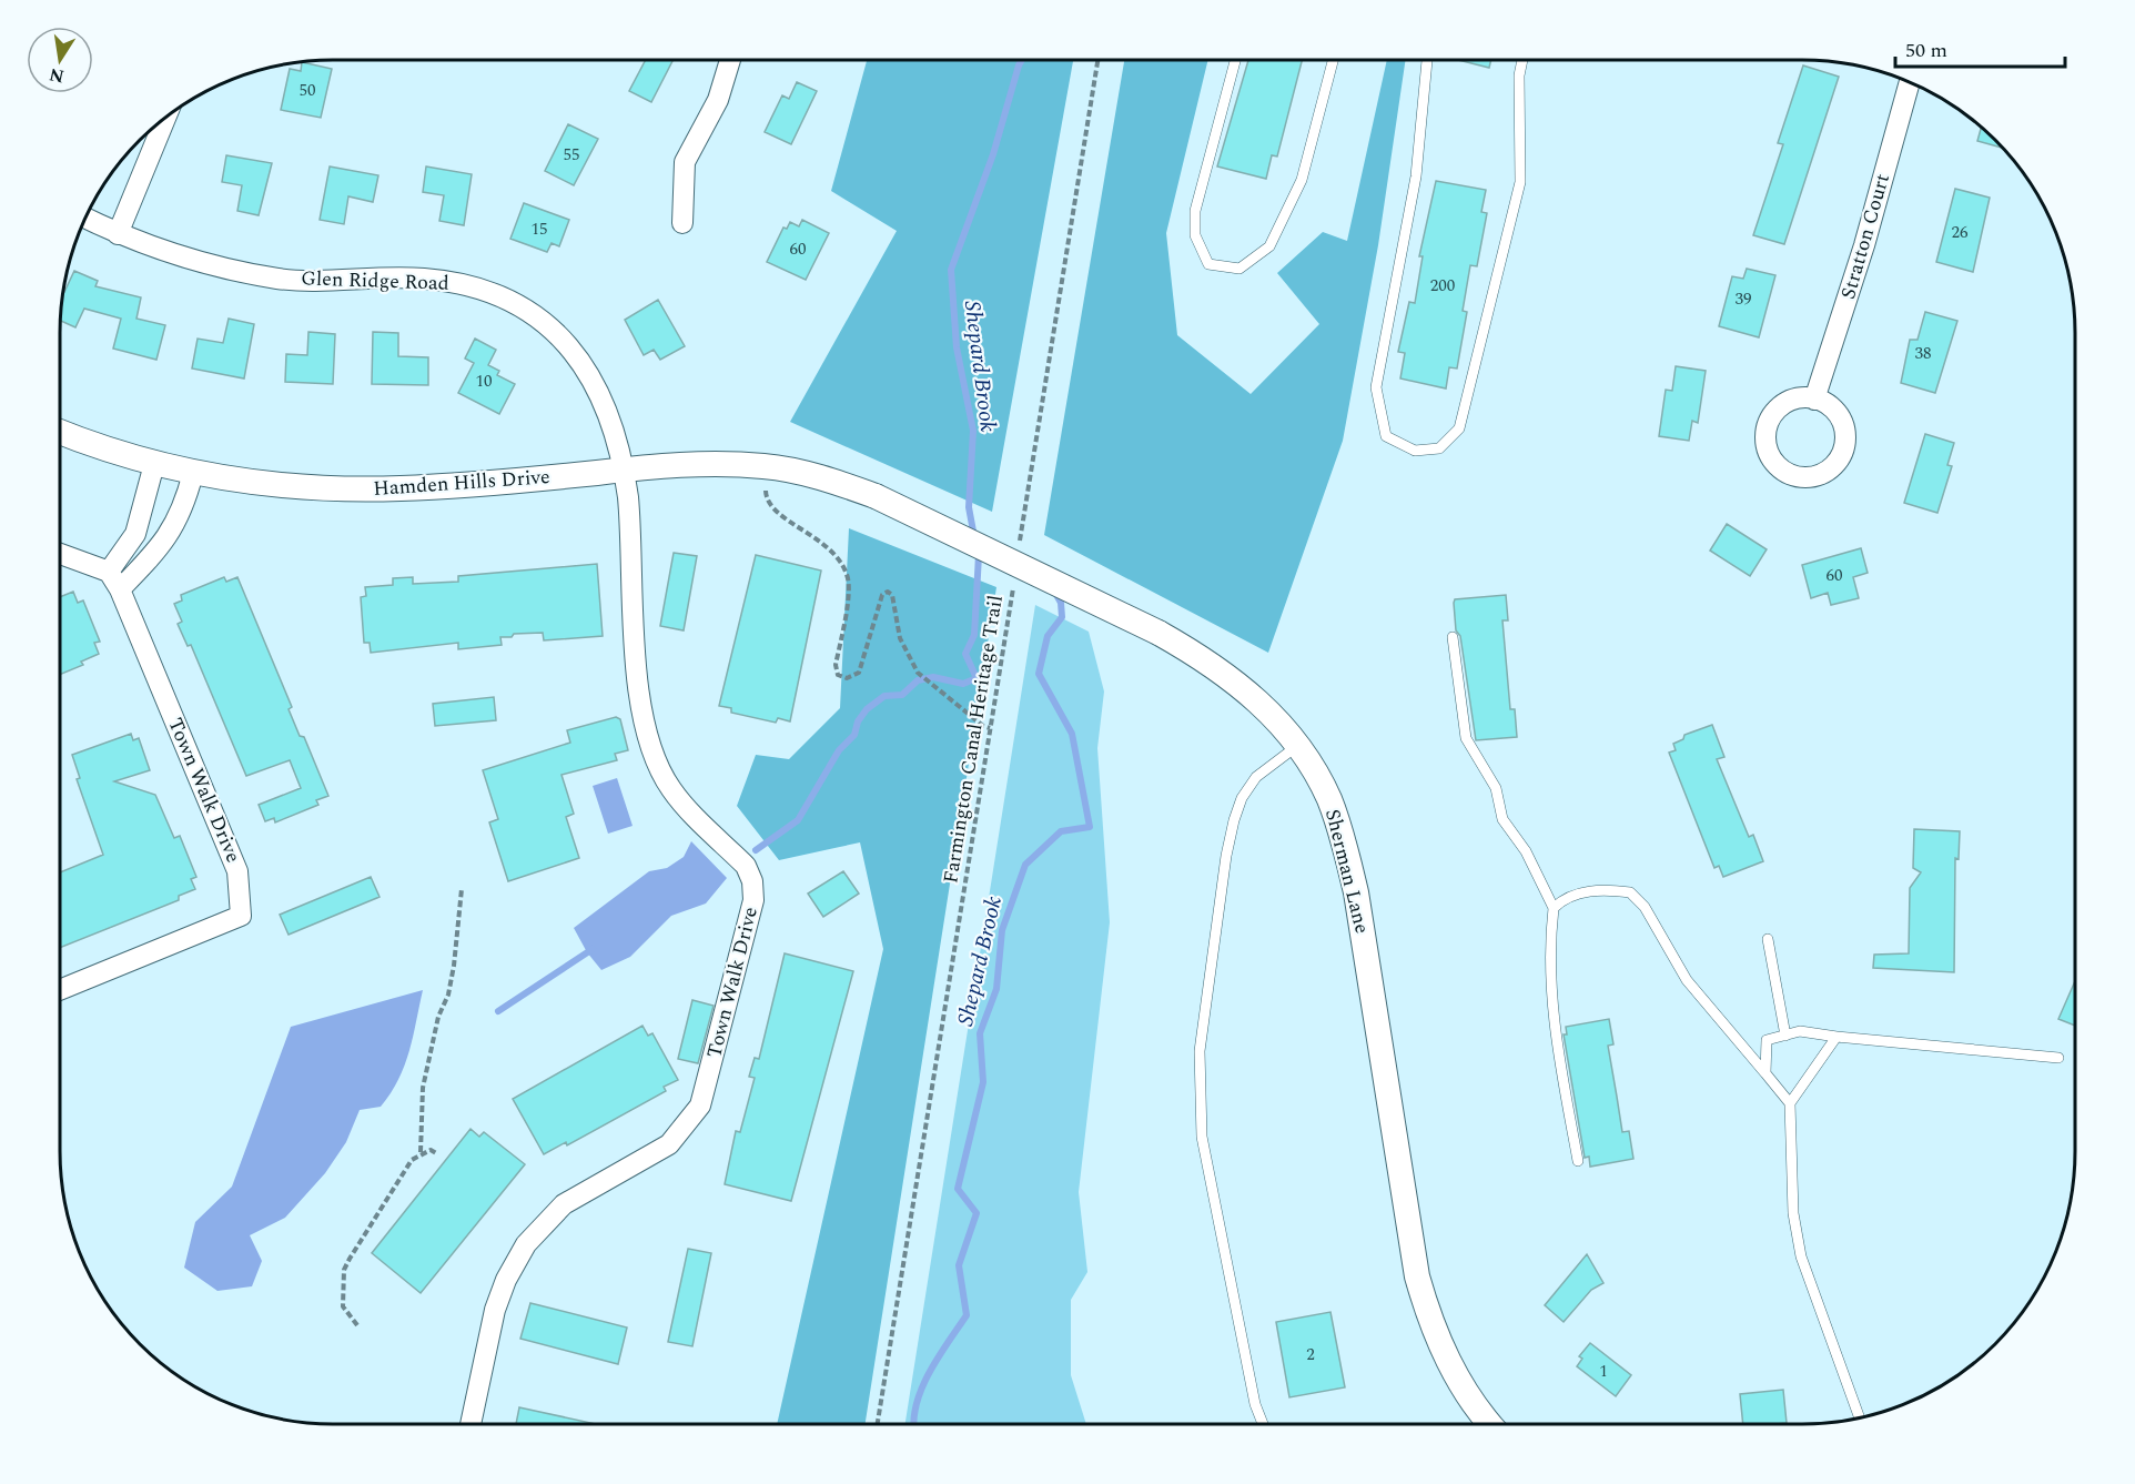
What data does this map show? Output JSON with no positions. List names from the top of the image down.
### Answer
{
  "streets": {
    "street": [
      "Stratton Court",
      "Glen Ridge Road",
      "Hamden Hills Drive",
      "Town Walk Drive",
      "Sherman Lane"
    ],
    "path": ["Farmington Canal Heritage Trail"]
  },
  "crossings": [
    ["Glen Ridge Road", "Hamden Hills Drive"],
    ["Glen Ridge Road", "Town Walk Drive"],
    ["Hamden Hills Drive", "Town Walk Drive"],
    ["Hamden Hills Drive", "Sherman Lane"]
  ],
  "water": ["Shepard Brook"],
  "house_numbers": [
    "50",
    "55",
    "15",
    "26",
    "60",
    "200",
    "39",
    "38",
    "10",
    "60",
    "2",
    "1"
  ],
  "scale_bar": "50 m",
  "north": "bottom"
}
